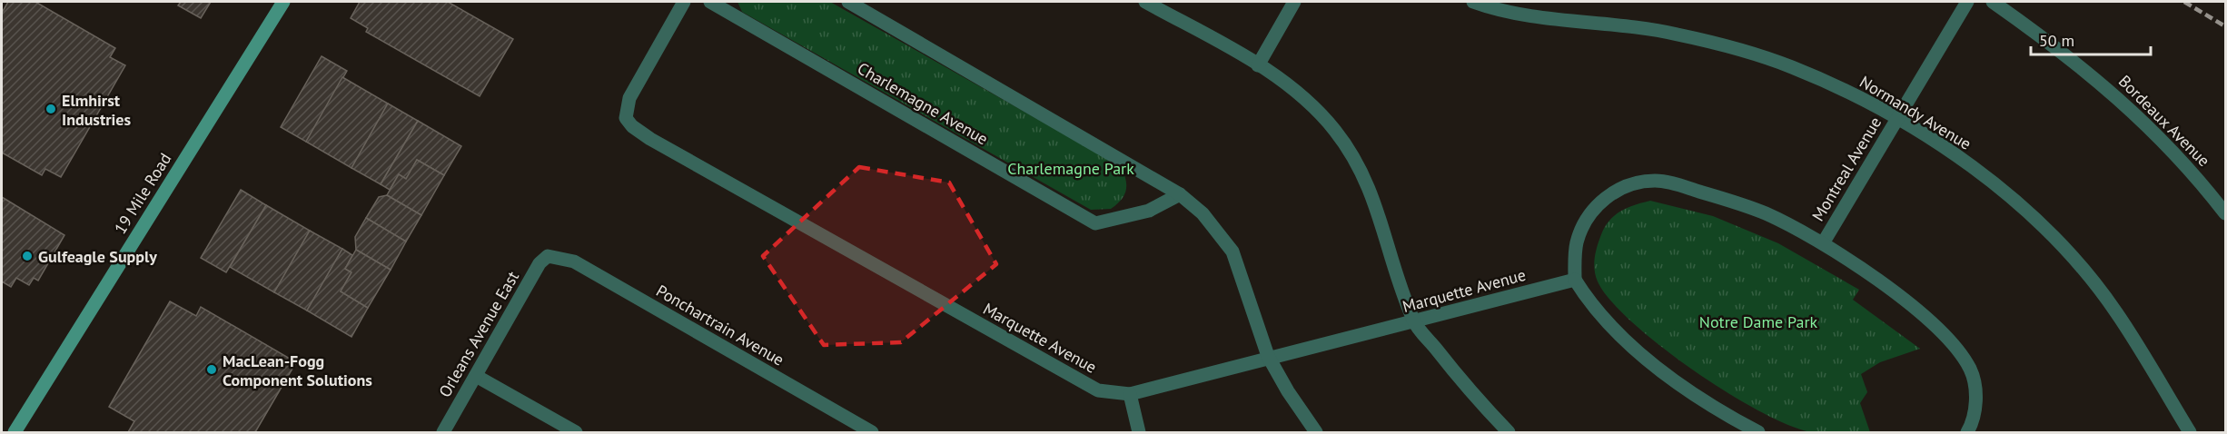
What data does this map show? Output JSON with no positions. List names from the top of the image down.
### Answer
{
  "streets": {
    "street": [
      "Charlemagne Avenue",
      "Normandy Avenue",
      "Bordeaux Avenue",
      "Montreal Avenue",
      "19 Mile Road",
      "Marquette Avenue",
      "Ponchartrain Avenue",
      "Orleans Avenue East"
    ]
  },
  "crossings": [
    ["Normandy Avenue", "Montreal Avenue"],
    ["Ponchartrain Avenue", "Orleans Avenue East"]
  ],
  "parks": ["Charlemagne Park", "Notre Dame Park"],
  "places": ["Elmhirst Industries", "Gulfeagle Supply", "MacLean-Fogg Component Solutions"],
  "scale_bar": "50 m"
}
